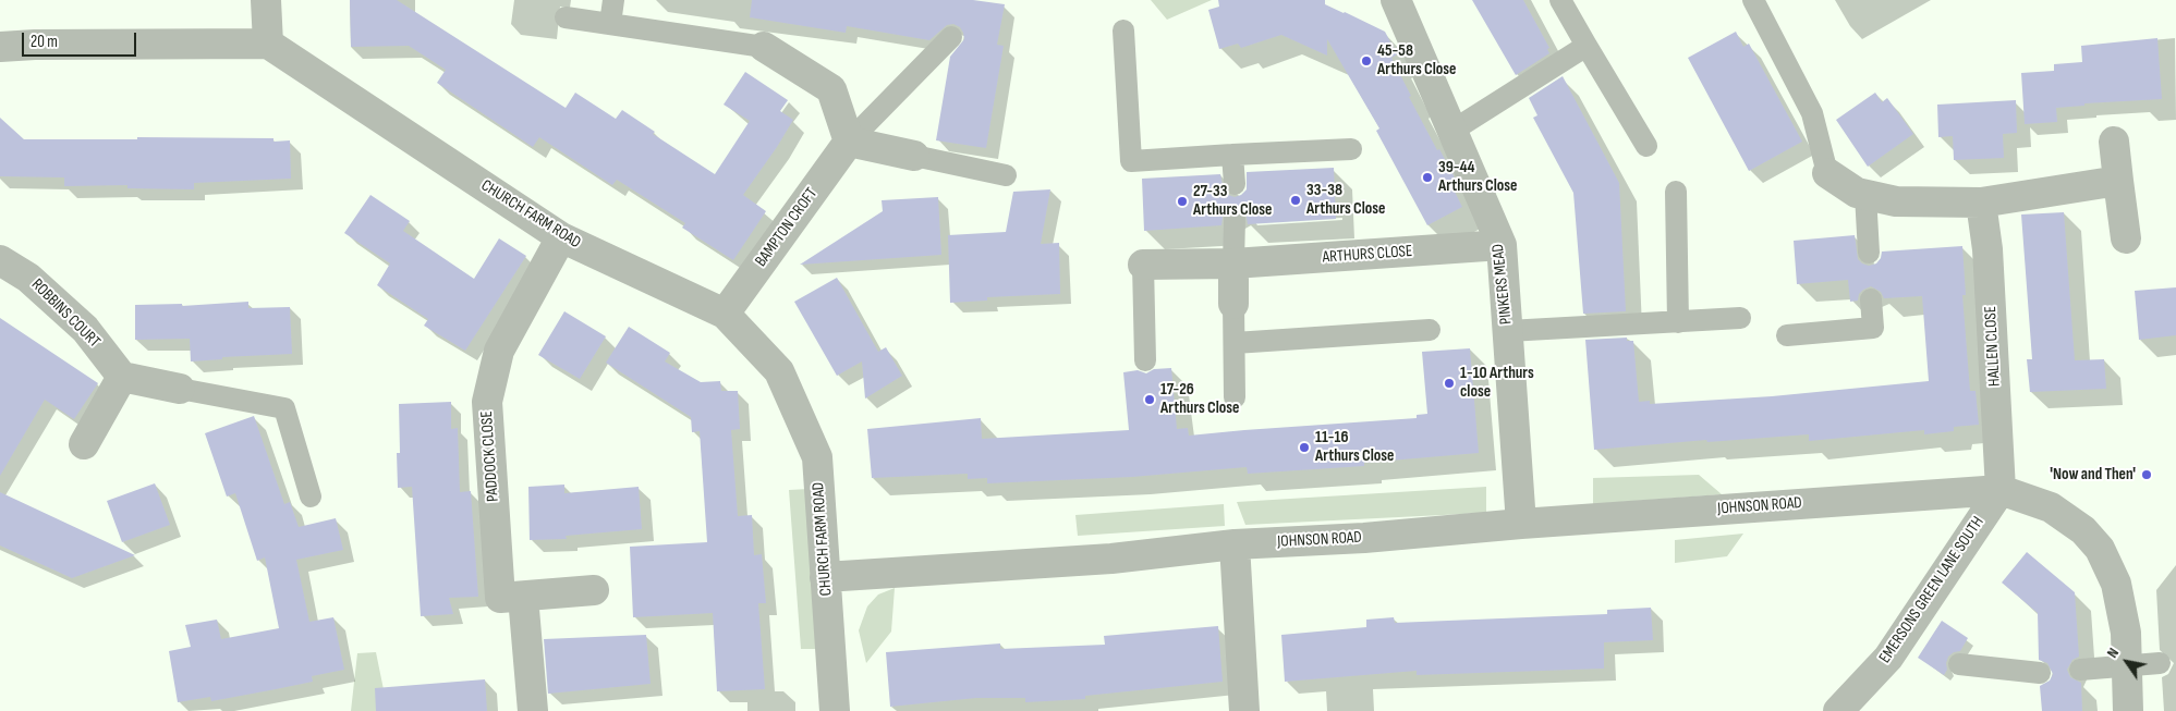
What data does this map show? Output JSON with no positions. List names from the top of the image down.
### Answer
{
  "streets": {
    "street": [
      "CHURCH FARM ROAD",
      "BAMPTON CROFT",
      "ARTHURS CLOSE",
      "PINKERS MEAD",
      "ROBBINS COURT",
      "HALLEN CLOSE",
      "PADDOCK CLOSE",
      "JOHNSON ROAD",
      "EMERSONS GREEN LANE SOUTH"
    ]
  },
  "crossings": [
    ["CHURCH FARM ROAD", "BAMPTON CROFT"],
    ["CHURCH FARM ROAD", "PADDOCK CLOSE"],
    ["CHURCH FARM ROAD", "JOHNSON ROAD"],
    ["ARTHURS CLOSE", "PINKERS MEAD"],
    ["PINKERS MEAD", "JOHNSON ROAD"],
    ["HALLEN CLOSE", "JOHNSON ROAD"],
    ["HALLEN CLOSE", "EMERSONS GREEN LANE SOUTH"],
    ["JOHNSON ROAD", "EMERSONS GREEN LANE SOUTH"]
  ],
  "places": [
    "45-58 Arthurs Close",
    "39-44 Arthurs Close",
    "33-38 Arthurs Close",
    "27-33 Arthurs Close",
    "1-10 Arthurs close",
    "17-26 Arthurs Close",
    "11-16 Arthurs Close",
    "'Now and Then'"
  ],
  "scale_bar": "20 m",
  "north": "top left"
}
